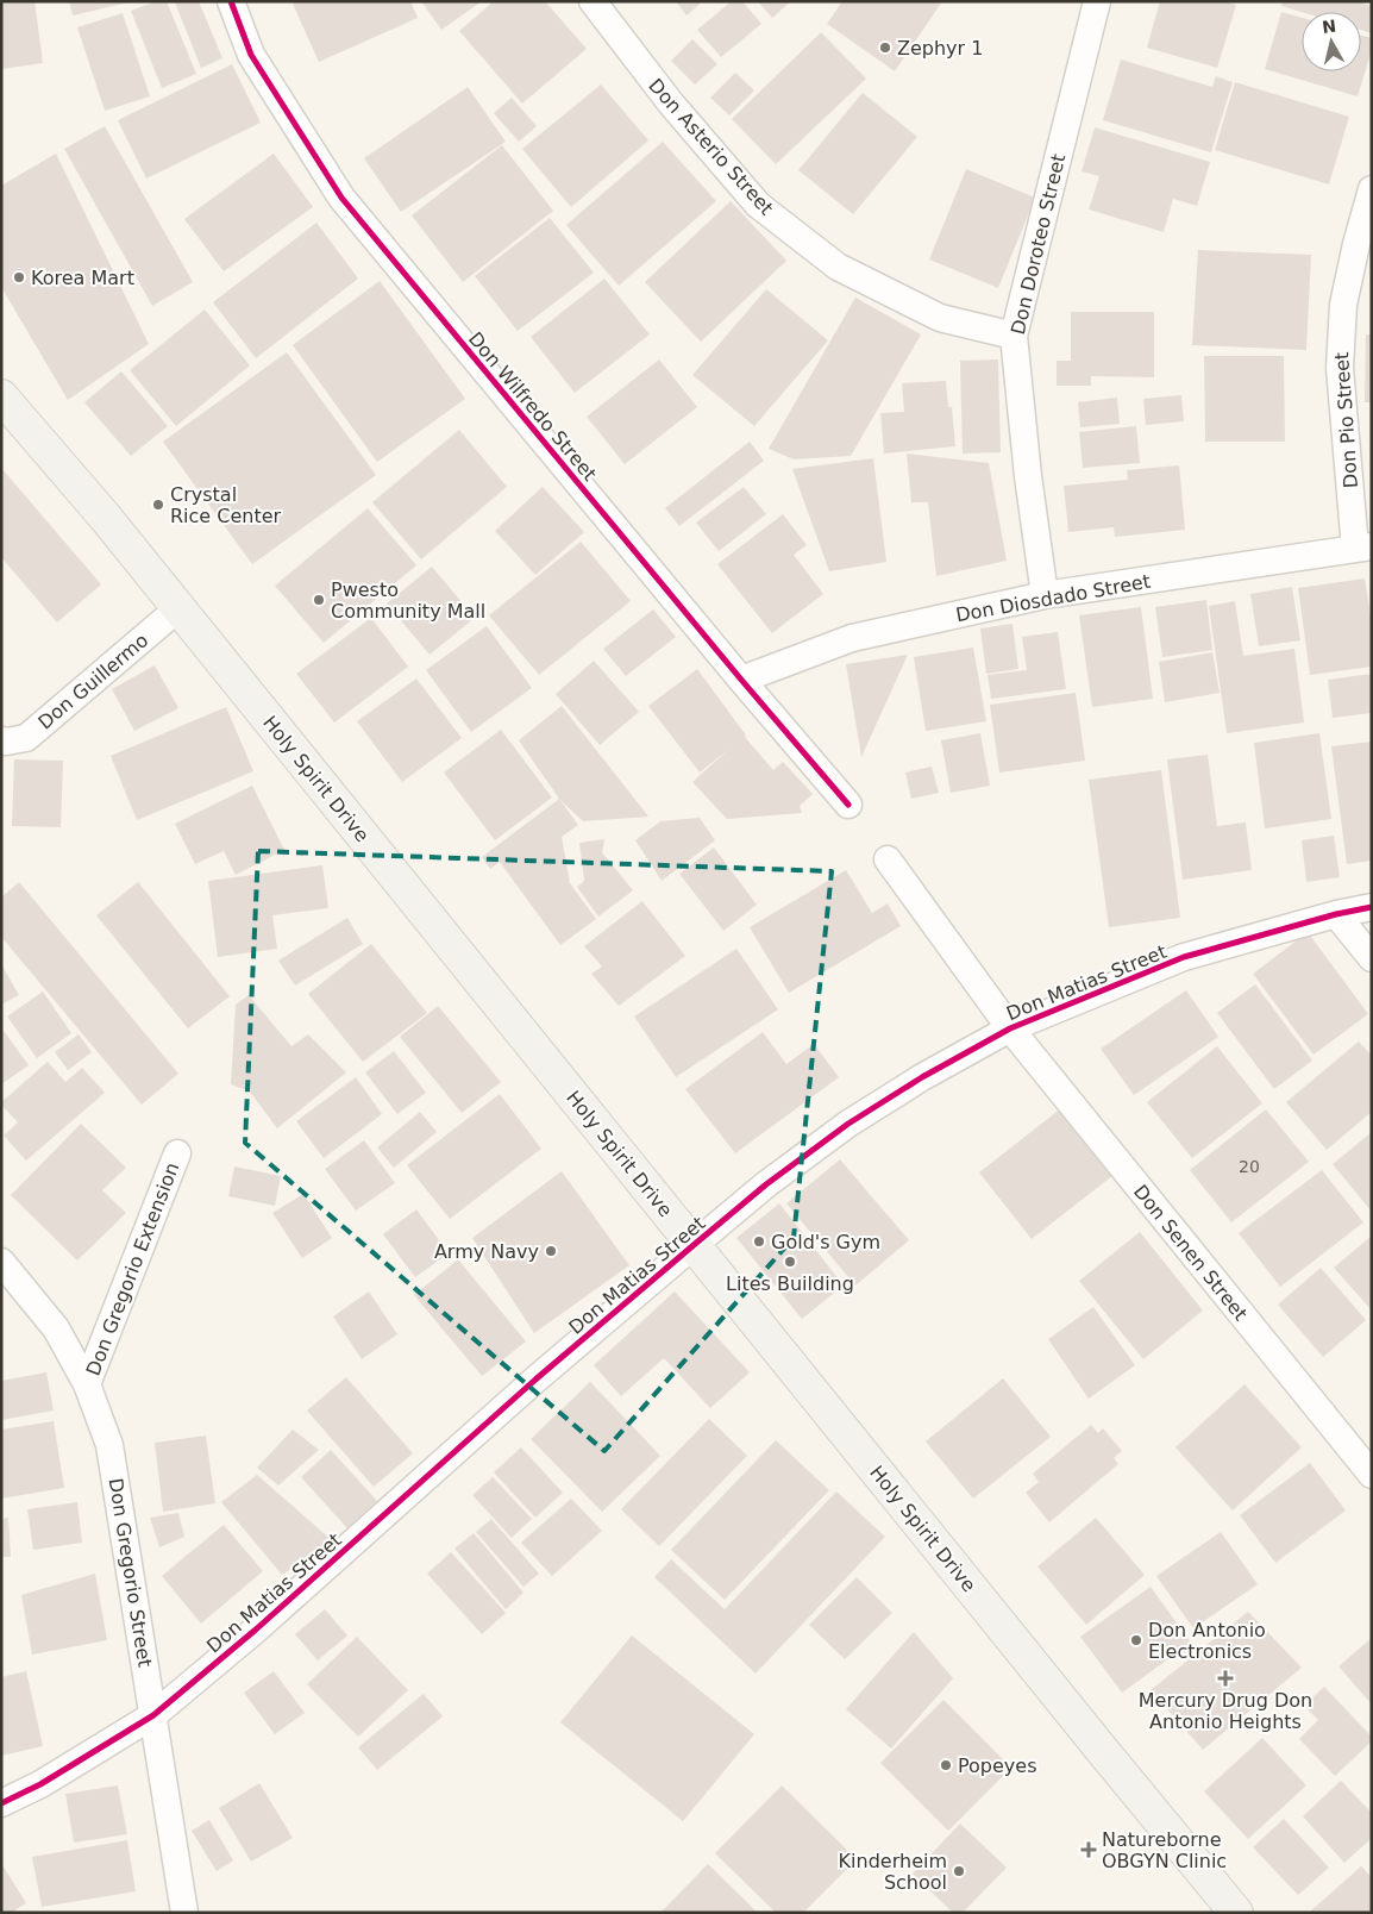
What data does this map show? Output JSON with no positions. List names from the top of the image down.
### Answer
{
  "streets": {
    "main road": ["Holy Spirit Drive"],
    "street": [
      "Don Asterio Street",
      "Don Doroteo Street",
      "Don Wilfredo Street",
      "Don Pio Street",
      "Don Diosdado Street",
      "Don Guillermo",
      "Don Matias Street",
      "Don Senen Street",
      "Don Gregorio Extension",
      "Don Gregorio Street"
    ]
  },
  "crossings": [
    ["Don Asterio Street", "Don Doroteo Street"],
    ["Don Doroteo Street", "Don Diosdado Street"],
    ["Don Wilfredo Street", "Don Diosdado Street"],
    ["Don Pio Street", "Don Diosdado Street"],
    ["Don Guillermo", "Holy Spirit Drive"],
    ["Holy Spirit Drive", "Don Matias Street"],
    ["Don Matias Street", "Don Senen Street"],
    ["Don Matias Street", "Don Gregorio Street"],
    ["Don Gregorio Extension", "Don Gregorio Street"]
  ],
  "places": {
    "other": [
      "Zephyr 1",
      "Korea Mart",
      "Crystal Rice Center",
      "Pwesto Community Mall",
      "Gold's Gym",
      "Army Navy",
      "Lites Building",
      "Don Antonio Electronics",
      "Popeyes",
      "Kinderheim School"
    ],
    "health": ["Mercury Drug Don Antonio Heights", "Natureborne OBGYN Clinic"]
  },
  "house_numbers": ["20"],
  "north": "top"
}
